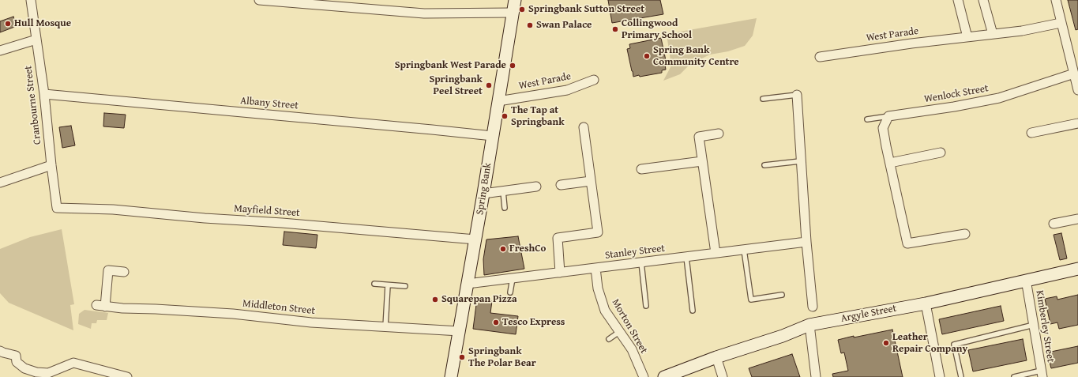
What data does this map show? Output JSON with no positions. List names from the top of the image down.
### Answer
{
  "streets": {
    "street": [
      "West Parade",
      "Wenlock Street",
      "Albany Street",
      "Cranbourne Street",
      "Spring Bank",
      "Mayfield Street",
      "Stanley Street",
      "Middleton Street",
      "Argyle Street",
      "Morton Street",
      "Kimberley Street"
    ]
  },
  "crossings": [
    ["West Parade", "Spring Bank"],
    ["Albany Street", "Cranbourne Street"],
    ["Albany Street", "Spring Bank"],
    ["Cranbourne Street", "Mayfield Street"],
    ["Spring Bank", "Mayfield Street"],
    ["Spring Bank", "Stanley Street"],
    ["Spring Bank", "Middleton Street"],
    ["Stanley Street", "Morton Street"],
    ["Argyle Street", "Kimberley Street"]
  ],
  "places": [
    "Springbank Sutton Street",
    "Hull Mosque",
    "Swan Palace",
    "Collingwood Primary School",
    "Spring Bank Community Centre",
    "Springbank West Parade",
    "Springbank Peel Street",
    "The Tap at Springbank",
    "FreshCo",
    "Squarepan Pizza",
    "Tesco Express",
    "Leather Repair Company",
    "Springbank The Polar Bear"
  ]
}
